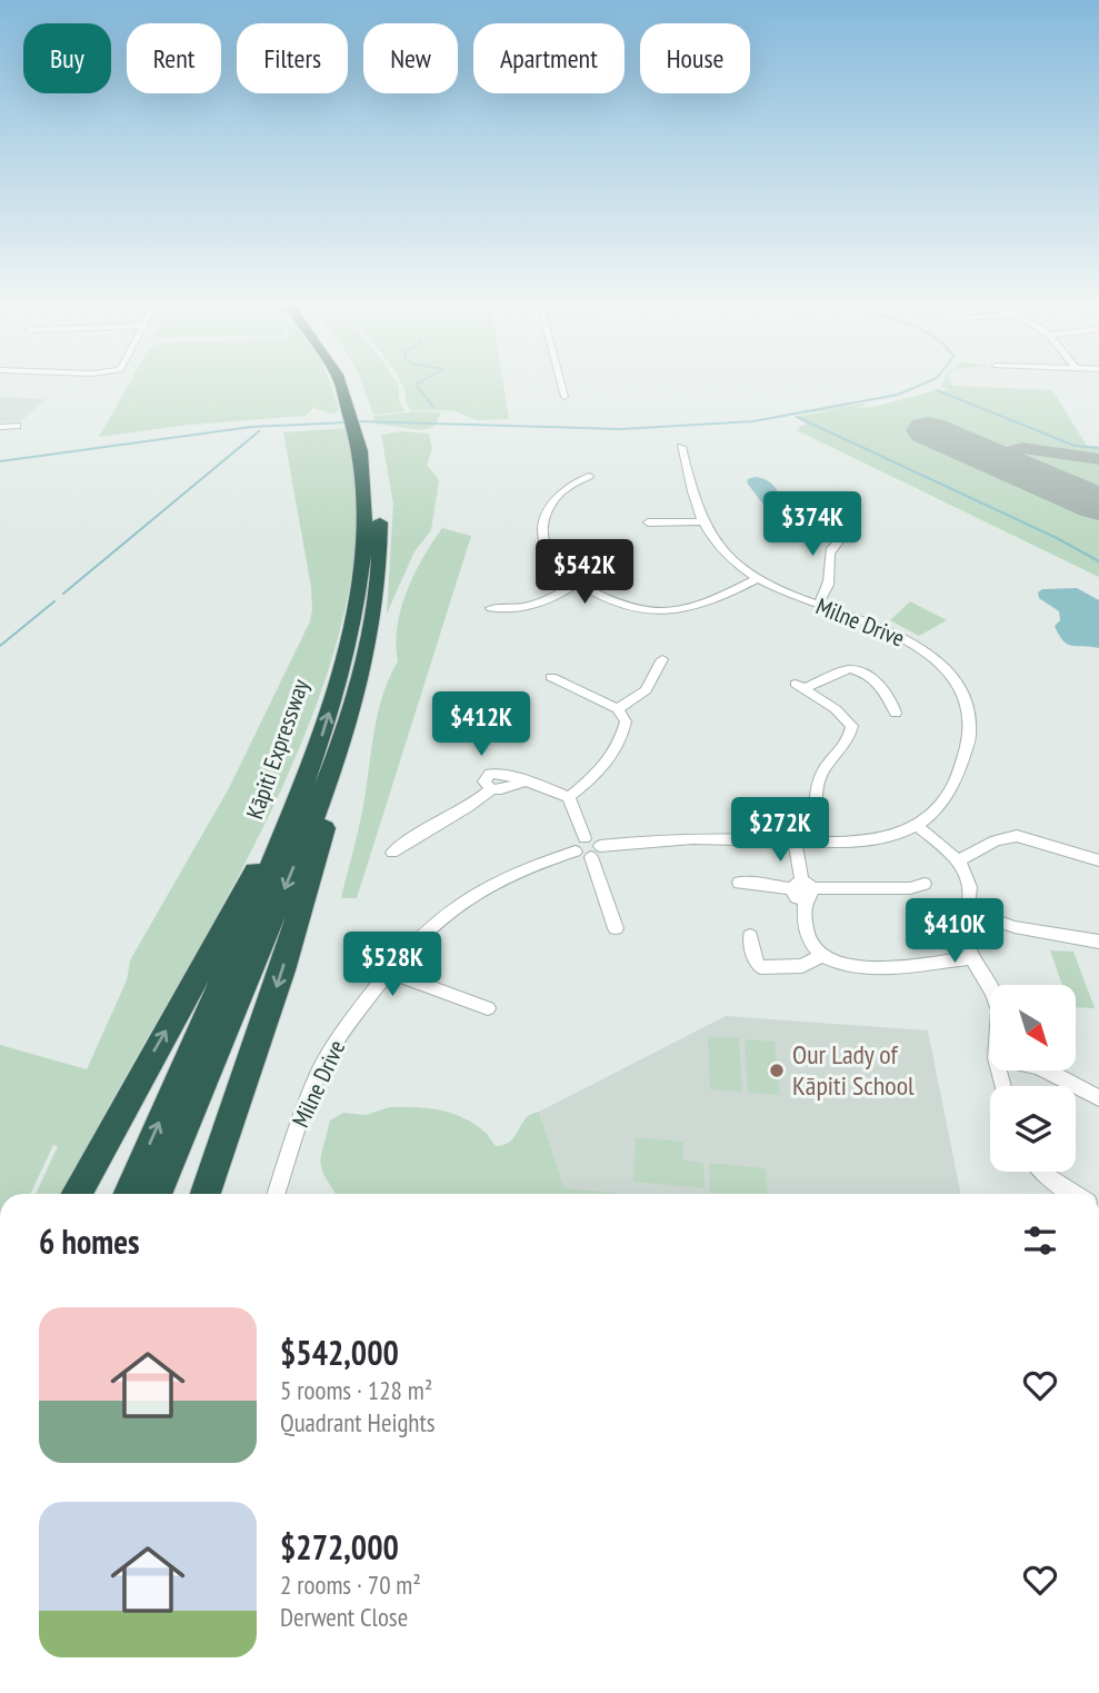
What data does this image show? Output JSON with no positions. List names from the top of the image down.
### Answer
{
  "streets": {
    "highway": ["Kāpiti Expressway"],
    "street": ["Milne Drive"]
  },
  "places": ["Our Lady of Kāpiti School"],
  "north": "bottom right",
  "page": {
    "chip": [
      "Buy",
      "Rent",
      "Filters",
      "New",
      "Apartment",
      "House"
    ],
    "price": [
      "$374K",
      "$542K",
      "$412K",
      "$272K",
      "$410K",
      "$528K"
    ],
    "heading": "6 homes",
    "list": [
      {
        "name": "$542,000",
        "note": "5 rooms · 128 m² · Quadrant Heights"
      },
      {
        "name": "$272,000",
        "note": "2 rooms · 70 m² · Derwent Close"
      }
    ]
  }
}
